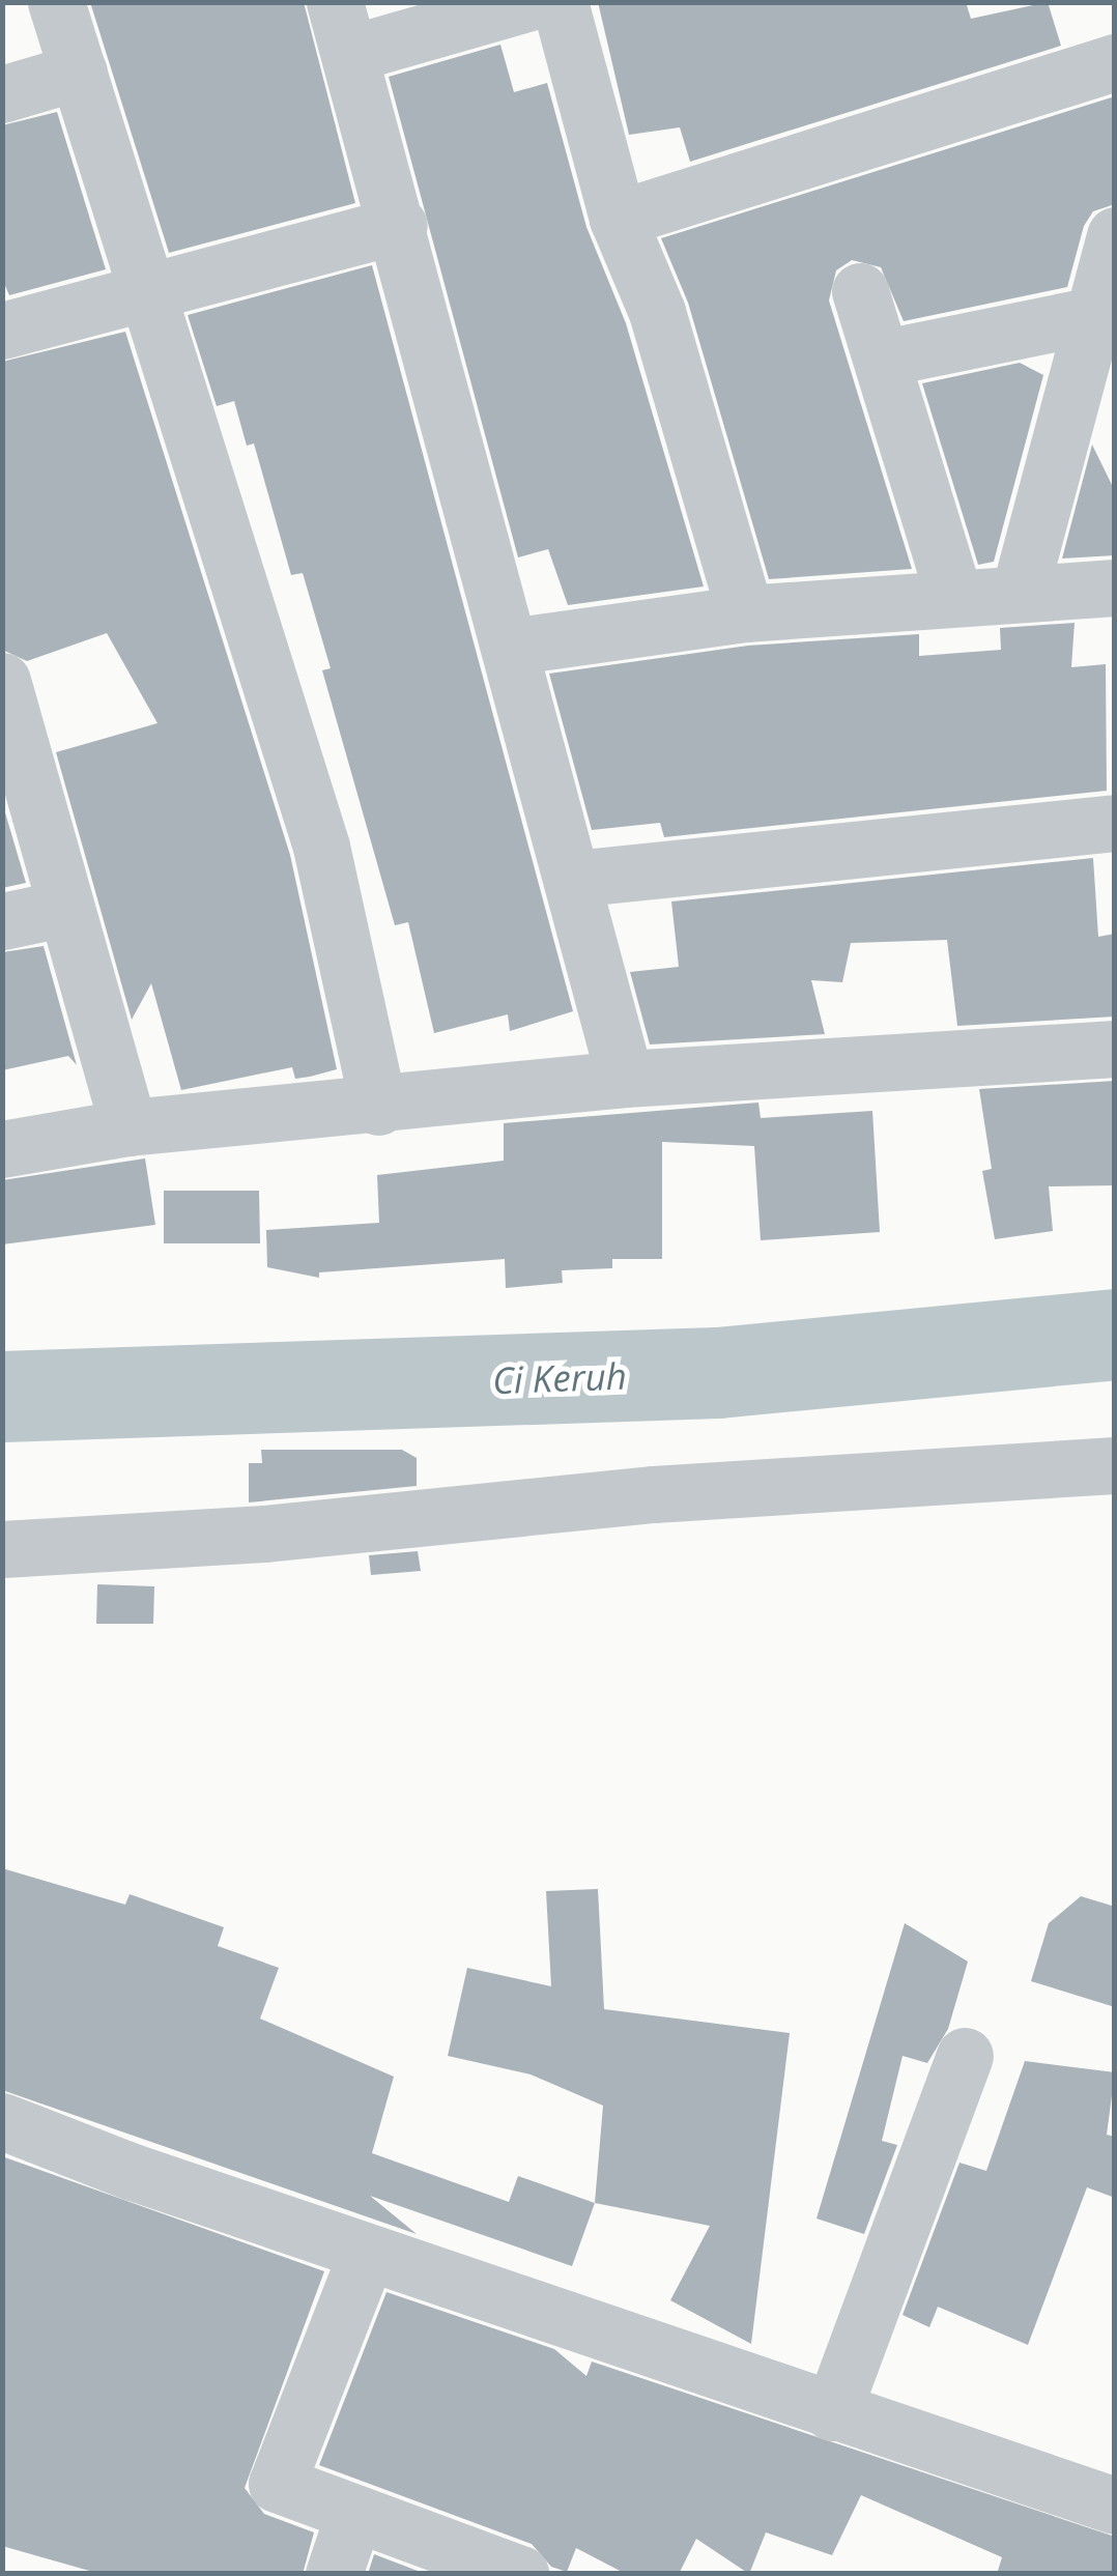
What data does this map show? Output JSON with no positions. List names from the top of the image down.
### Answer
{
  "water": ["Ci Keruh"]
}
